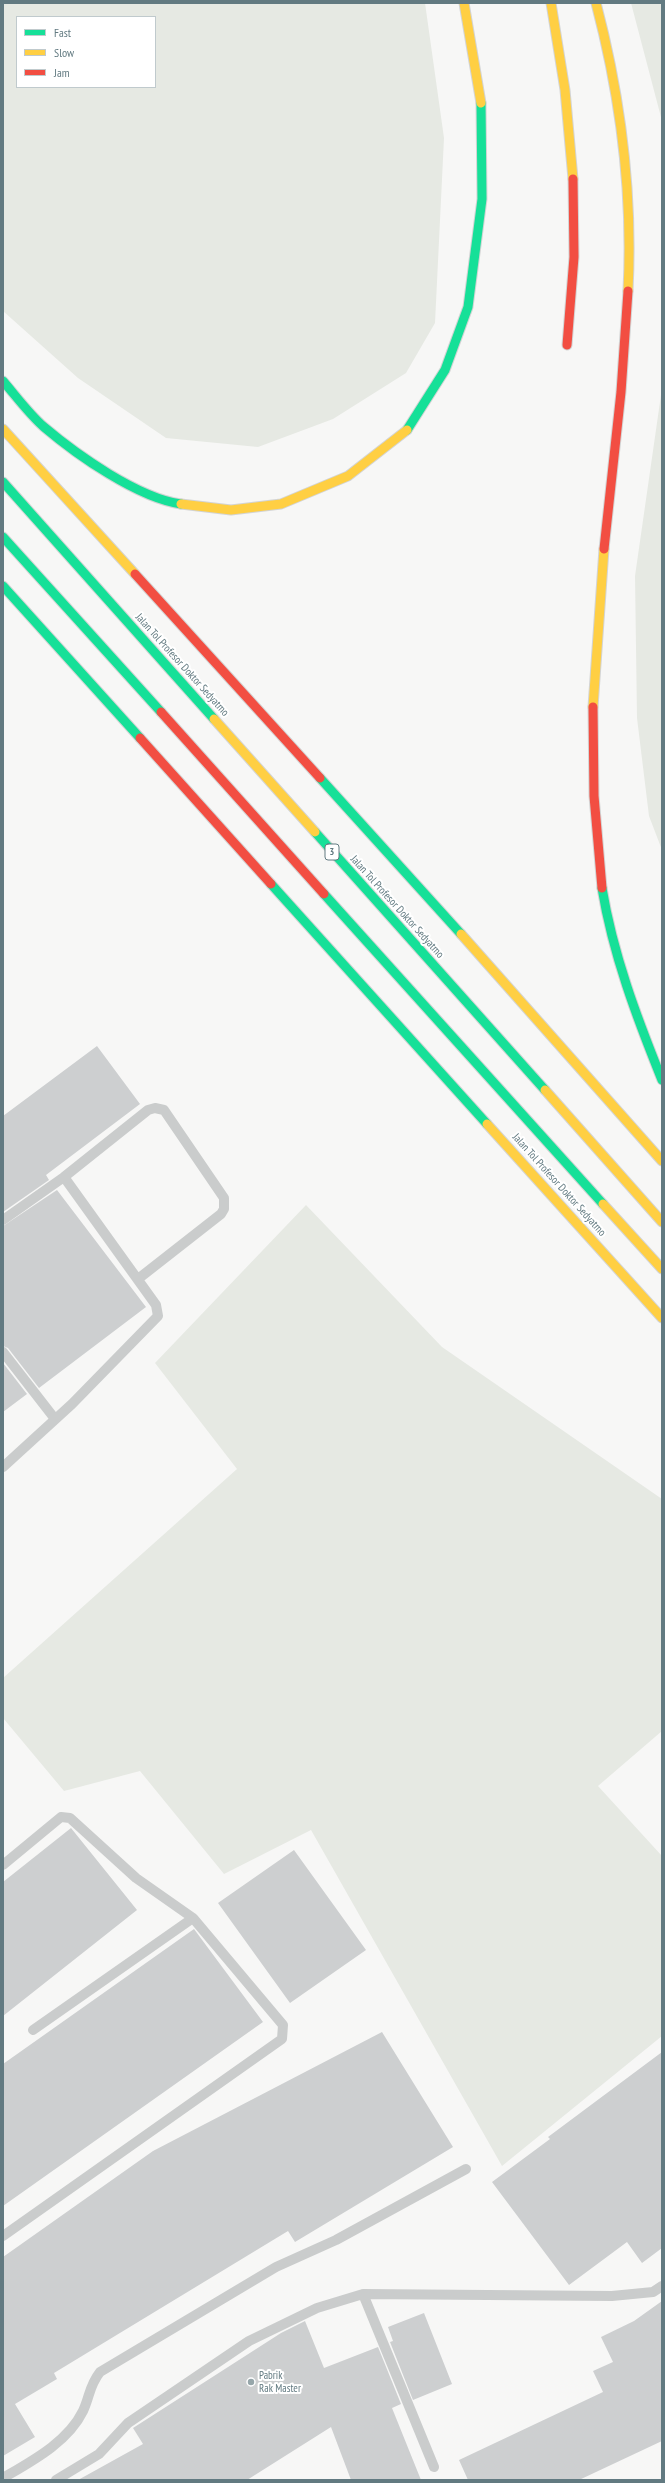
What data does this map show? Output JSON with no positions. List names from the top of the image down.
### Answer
{
  "streets": {
    "highway": ["Jalan Tol Profesor Doktor Sedyatmo", "3"]
  },
  "places": ["Pabrik Rak Master"],
  "legend": ["Fast", "Slow", "Jam"]
}
